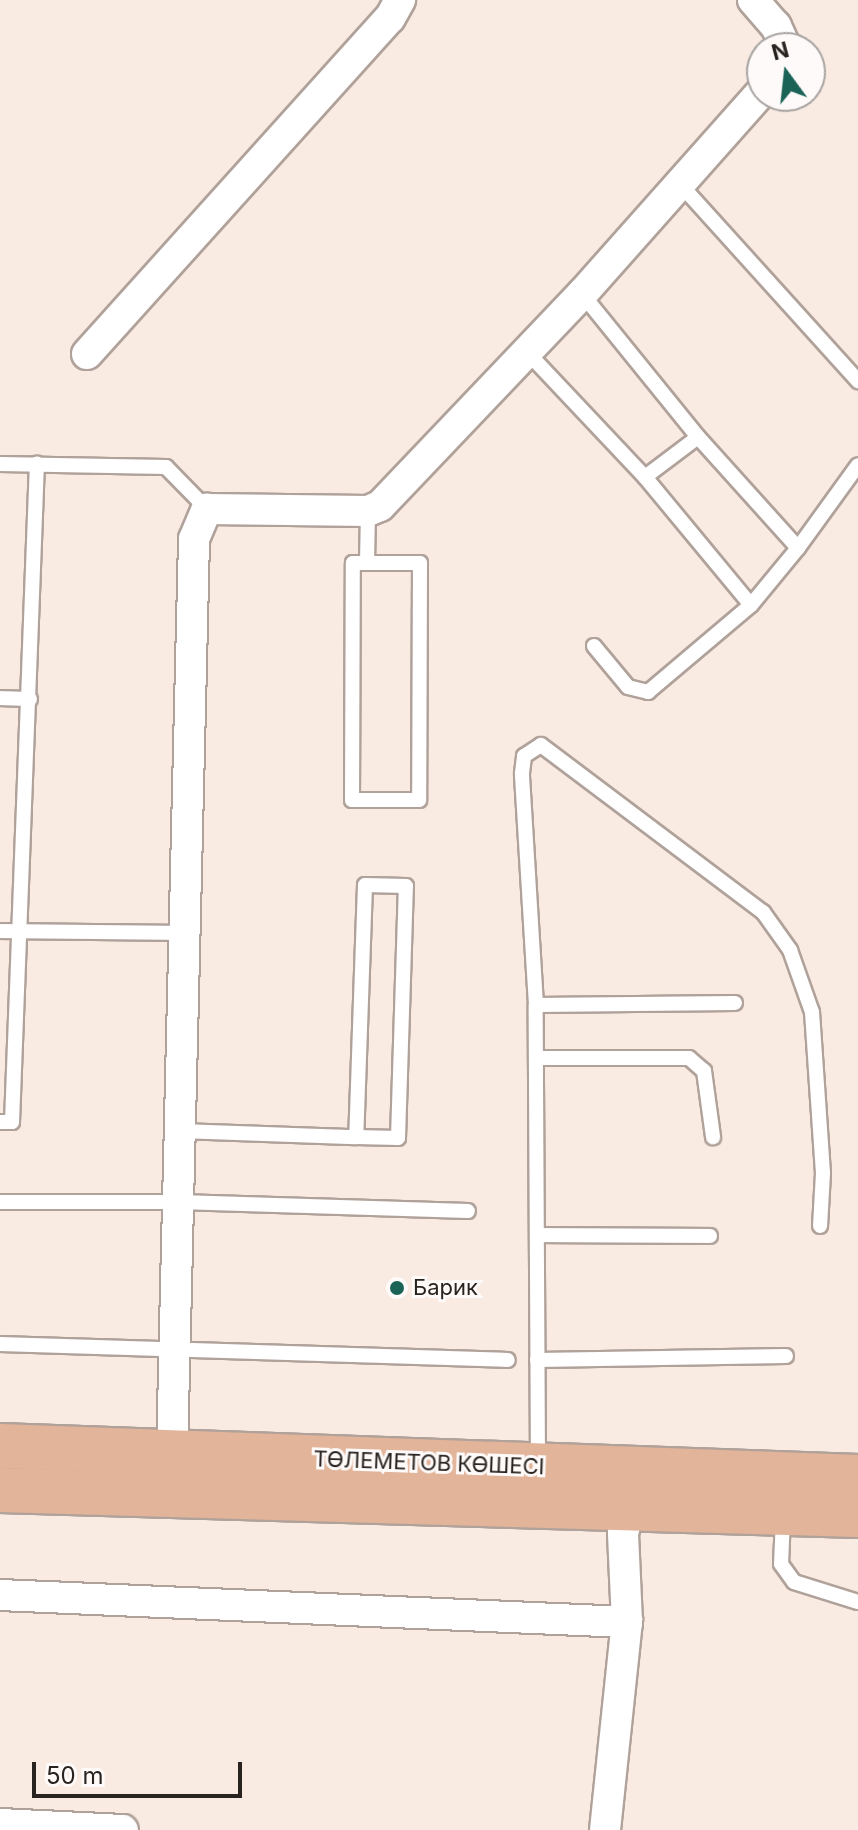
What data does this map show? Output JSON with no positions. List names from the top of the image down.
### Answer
{
  "streets": {
    "main road": ["ТӨЛЕМЕТОВ КӨШЕСІ"]
  },
  "places": ["Барик"],
  "scale_bar": "50 m",
  "north": "top"
}
